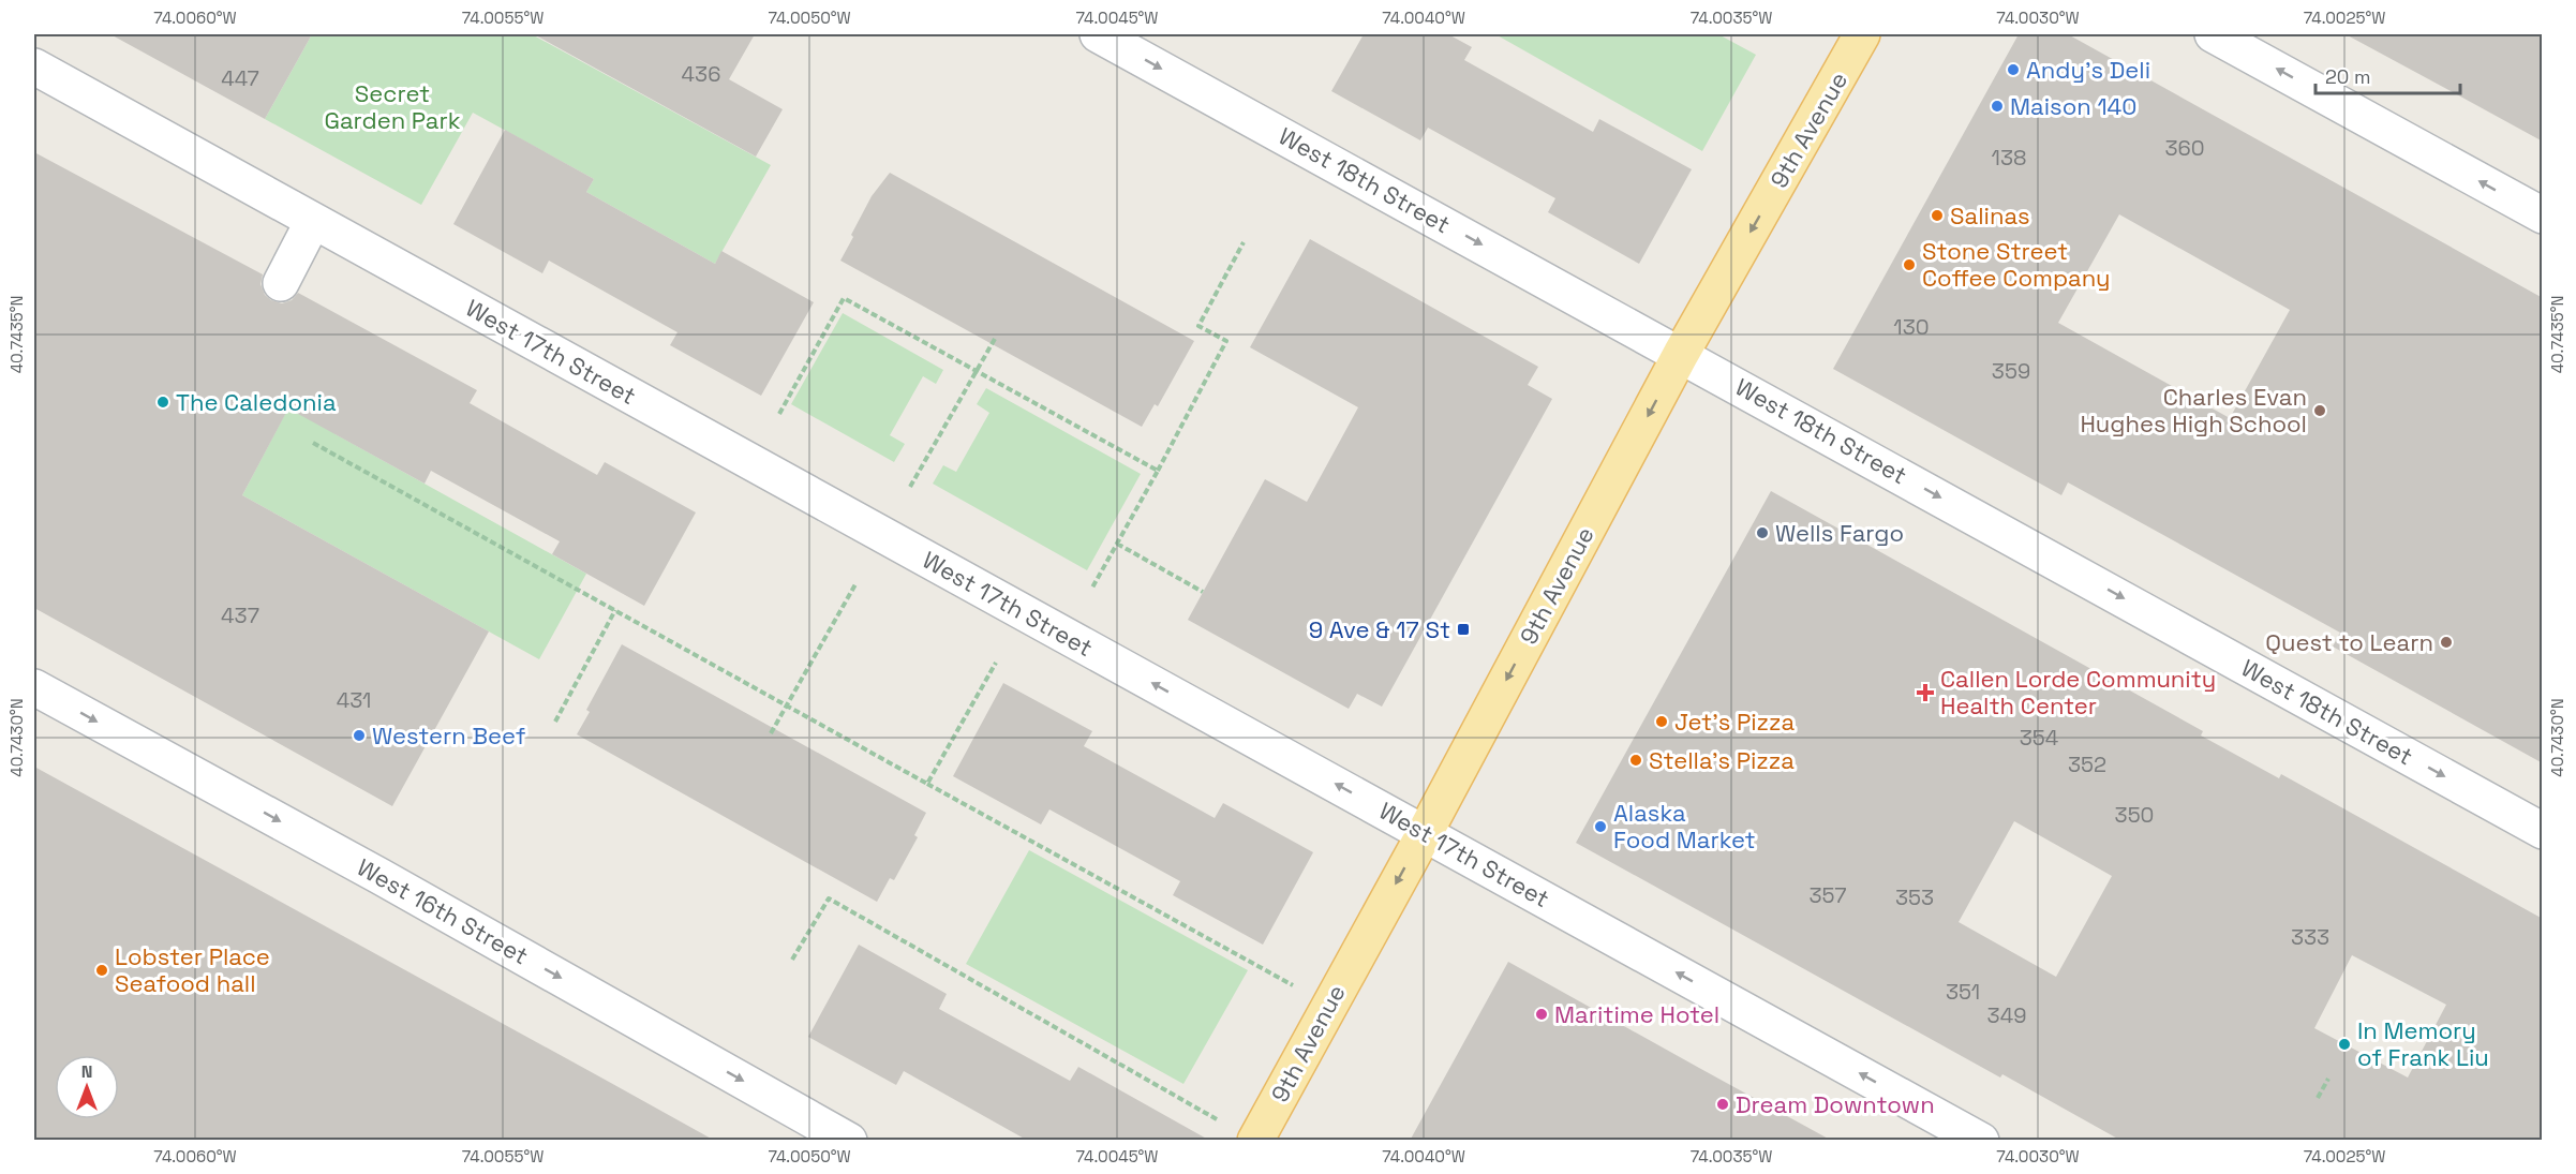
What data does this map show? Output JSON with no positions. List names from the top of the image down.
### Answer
{
  "streets": {
    "main road": ["9th Avenue"],
    "street": ["West 18th Street", "West 17th Street", "West 16th Street"]
  },
  "crossings": [
    ["9th Avenue", "West 18th Street"],
    ["9th Avenue", "West 17th Street"]
  ],
  "one_way": [
    "9th Avenue",
    "West 18th Street",
    "West 17th Street",
    "West 16th Street"
  ],
  "parks": ["Secret Garden Park"],
  "places": {
    "other": [
      "Andy's Deli",
      "Maison 140",
      "Salinas",
      "Stone Street Coffee Company",
      "The Caledonia",
      "Charles Evan Hughes High School",
      "Wells Fargo",
      "Quest to Learn",
      "Jet's Pizza",
      "Western Beef",
      "Stella’s Pizza",
      "Alaska Food Market",
      "Lobster Place Seafood hall",
      "Maritime Hotel",
      "In Memory of Frank Liu",
      "Dream Downtown"
    ],
    "transit": ["9 Ave & 17 St"],
    "health": ["Callen Lorde Community Health Center"]
  },
  "house_numbers": [
    "436",
    "447",
    "360",
    "138",
    "130",
    "359",
    "437",
    "431",
    "354",
    "352",
    "350",
    "357",
    "353",
    "333",
    "351",
    "349"
  ],
  "scale_bar": "20 m",
  "north": "top",
  "coordinates": [
    "74.0060°W",
    "74.0055°W",
    "74.0050°W",
    "74.0045°W",
    "74.0040°W",
    "74.0035°W",
    "74.0030°W",
    "74.0025°W",
    "40.7435°N",
    "40.7430°N"
  ]
}
